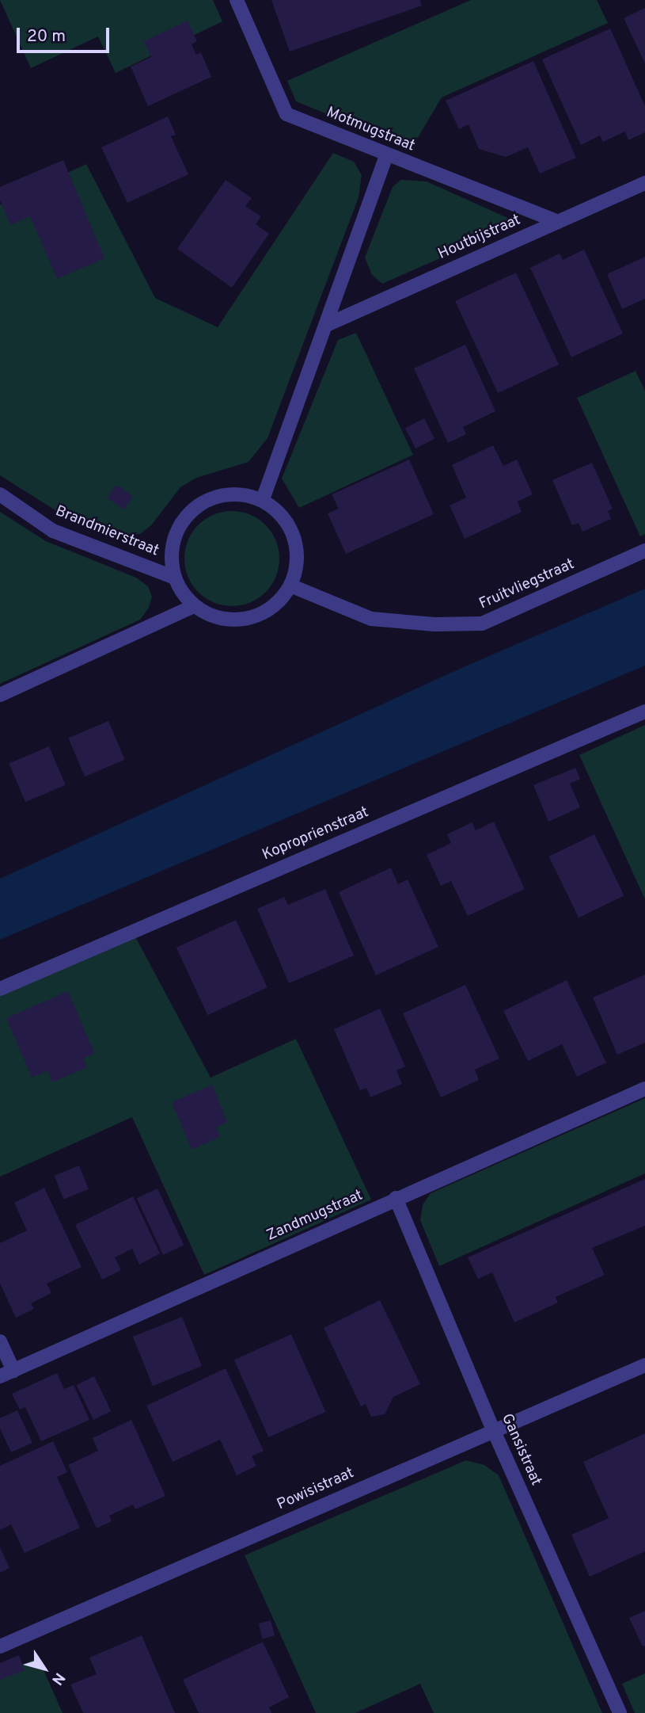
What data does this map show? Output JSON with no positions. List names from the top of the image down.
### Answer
{
  "streets": {
    "street": [
      "Motmugstraat",
      "Houtbijstraat",
      "Brandmierstraat",
      "Fruitvliegstraat",
      "Koproprienstraat",
      "Zandmugstraat",
      "Gansistraat",
      "Powisistraat"
    ]
  },
  "crossings": [
    ["Motmugstraat", "Houtbijstraat"],
    ["Brandmierstraat", "Fruitvliegstraat"],
    ["Zandmugstraat", "Gansistraat"],
    ["Gansistraat", "Powisistraat"]
  ],
  "scale_bar": "20 m",
  "north": "bottom right"
}
